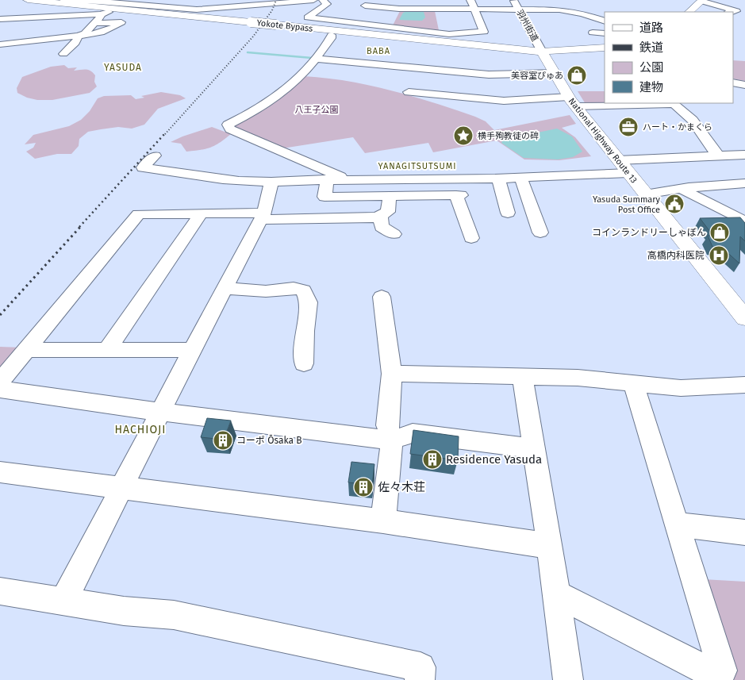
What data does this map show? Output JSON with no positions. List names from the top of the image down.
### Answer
{
  "streets": {
    "highway": ["Yokote Bypass", "National Highway Route 13"],
    "street": ["羽州街道"]
  },
  "crossings": [
    ["Yokote Bypass", "羽州街道"],
    ["Yokote Bypass", "National Highway Route 13"],
    ["羽州街道", "National Highway Route 13"]
  ],
  "districts": [
    "BABA",
    "YASUDA",
    "YANAGITSUTSUMI",
    "HACHIOJI"
  ],
  "parks": ["八王子公園"],
  "places": {
    "shop": ["美容室ぴゅあ", "コインランドリーしゃぼん"],
    "office": ["ハート・かまくら"],
    "place": ["横手殉教徒の碑"],
    "public building": ["Yasuda Summary Post Office"],
    "hospital": ["高橋内科医院"],
    "building": ["コーポ Ōsaka B", "Residence Yasuda", "佐々木荘"]
  },
  "legend": [
    "道路",
    "鉄道",
    "公園",
    "建物"
  ]
}
